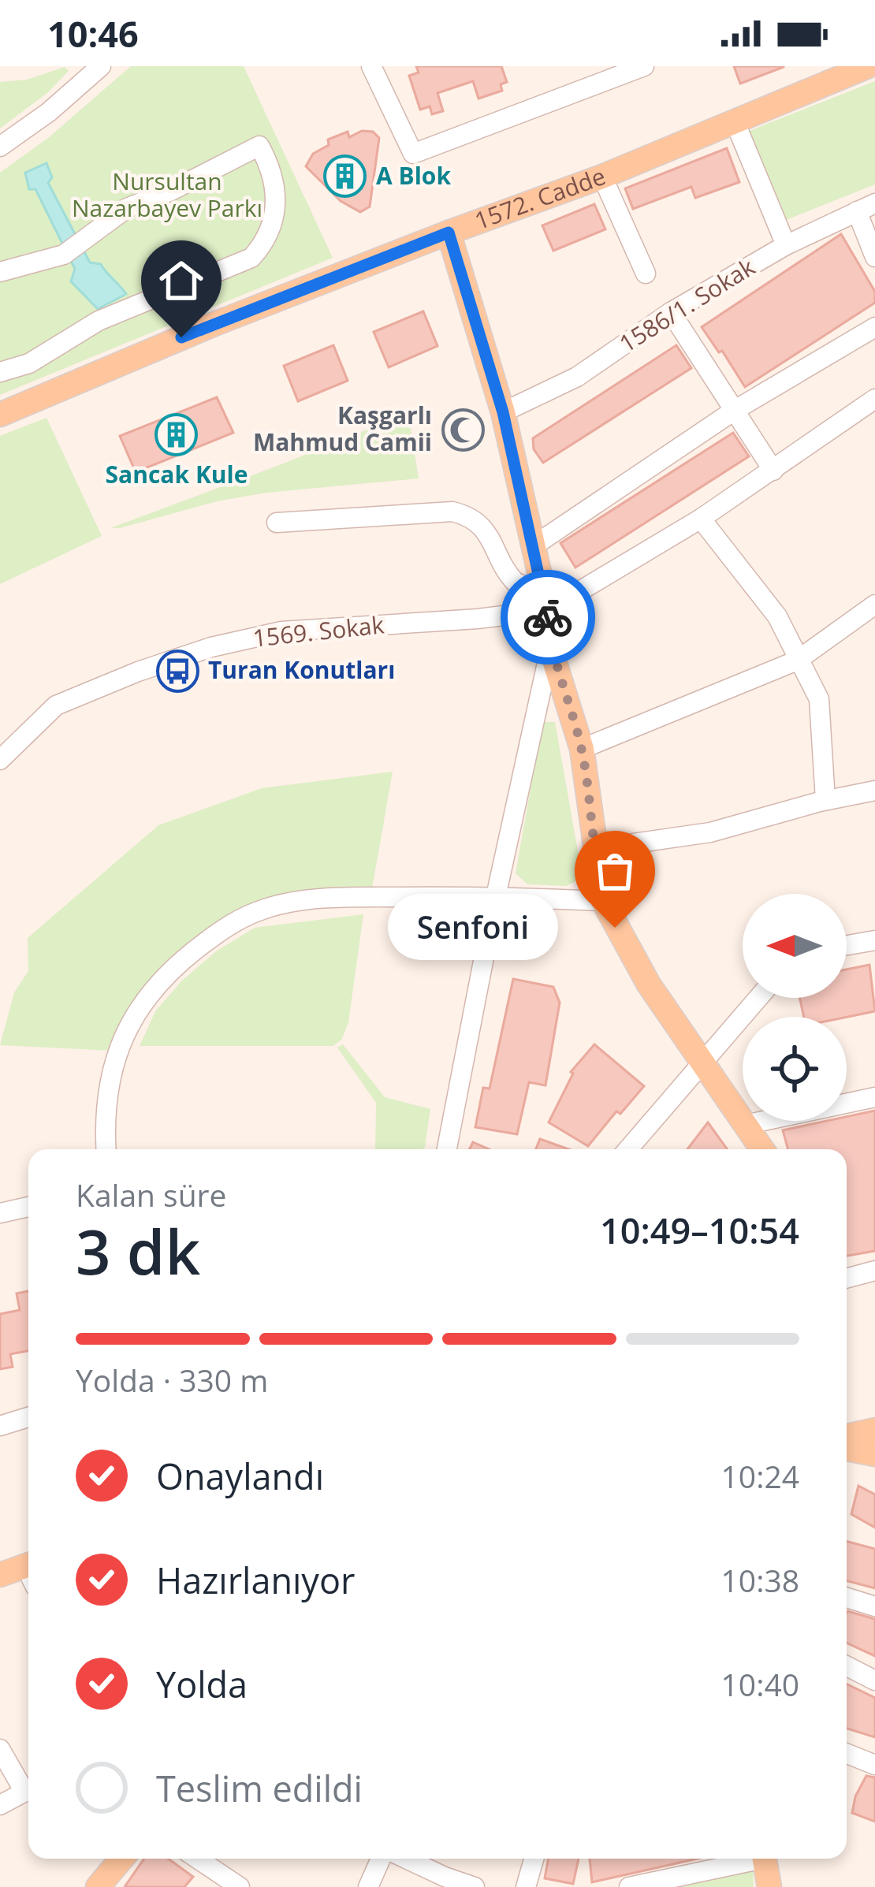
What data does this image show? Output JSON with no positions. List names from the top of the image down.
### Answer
{
  "streets": {
    "main road": ["1572. Cadde"],
    "street": ["1586/1. Sokak", "1569. Sokak"]
  },
  "parks": ["Nursultan Nazarbayev Parkı"],
  "places": {
    "building": ["A Blok", "Sancak Kule"],
    "mosque": ["Kaşgarlı Mahmud Camii"],
    "bus stop": ["Turan Konutları"],
    "other": ["Senfoni"]
  },
  "north": "left",
  "page": {
    "status": "10:46",
    "bubble": "Senfoni",
    "heading": ["3 dk", "Kalan süre", "10:49–10:54"],
    "bar": "Yolda · 330 m",
    "list": [
      ["Onaylandı", "10:24"],
      ["Hazırlanıyor", "10:38"],
      ["Yolda", "10:40"],
      "Teslim edildi"
    ]
  }
}
